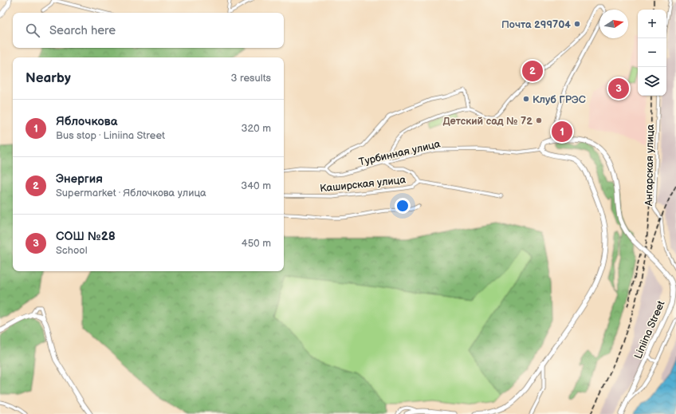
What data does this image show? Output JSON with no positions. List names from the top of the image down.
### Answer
{
  "streets": {
    "main road": ["Liniina Street"],
    "street": ["Турбинная улица", "Ангарская улица", "Каширская улица"]
  },
  "places": ["Почта 299704", "Клуб ГРЭС", "Детский сад № 72"],
  "north": "right",
  "page": {
    "map_buttons": ["+", "−"],
    "search": "Search here",
    "heading": ["Nearby", "3 results"],
    "pins": ["2", "3", "1"],
    "list": [
      {
        "mark": "1",
        "name": "Яблочкова",
        "note": "Bus stop · Liniina Street",
        "value": "320 m"
      },
      {
        "mark": "2",
        "name": "Энергия",
        "note": "Supermarket · Яблочкова улица",
        "value": "340 m"
      },
      {
        "mark": "3",
        "name": "СОШ №28",
        "note": "School",
        "value": "450 m"
      }
    ]
  }
}
